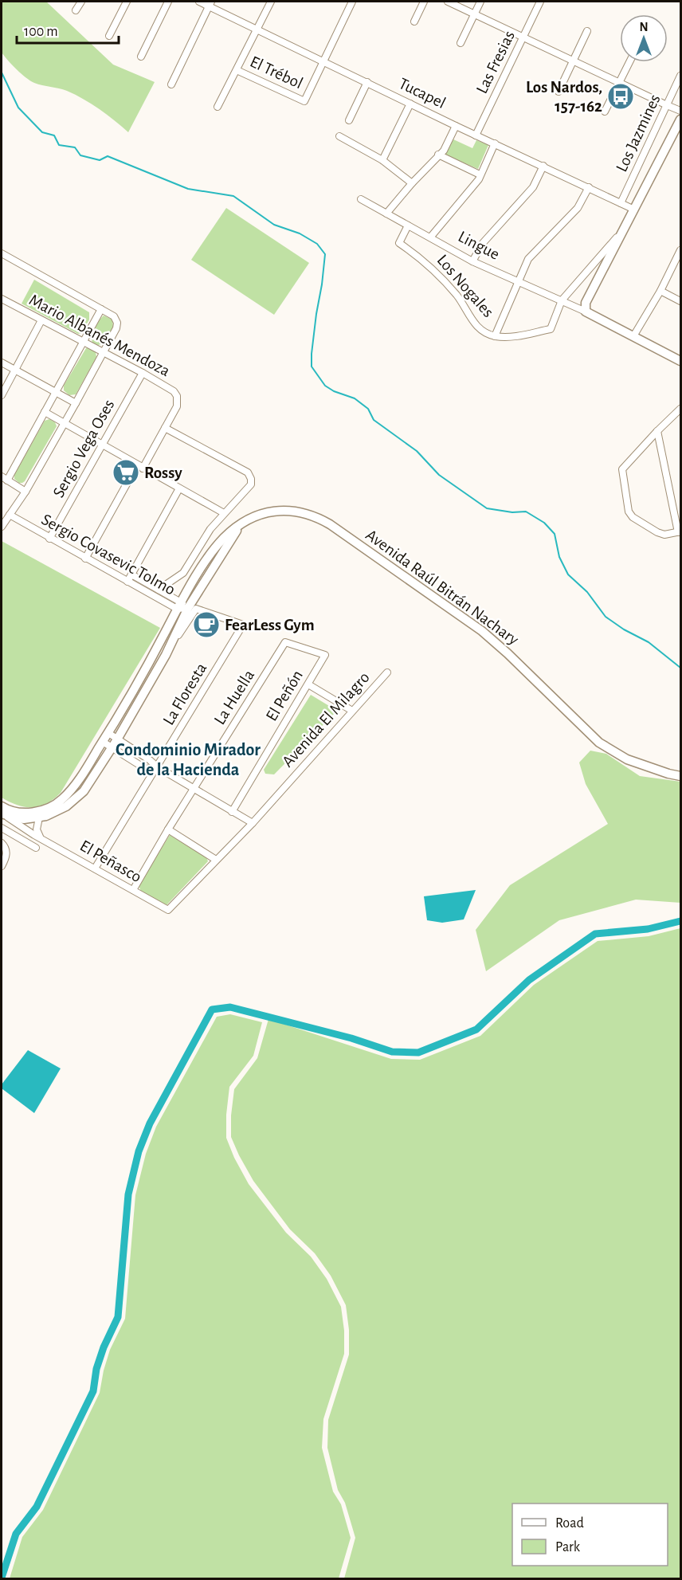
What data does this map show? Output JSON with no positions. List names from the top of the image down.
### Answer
{
  "streets": {
    "main road": ["Lingue", "Los Nogales", "Avenida Raúl Bitrán Nachary"],
    "street": [
      "Las Fresias",
      "El Trébol",
      "Tucapel",
      "Los Jazmines",
      "Mario Albanés Mendoza",
      "Sergio Vega Oses",
      "Sergio Covasevic Tolmo",
      "La Floresta",
      "El Peñón",
      "La Huella",
      "Avenida El Milagro",
      "El Peñasco"
    ]
  },
  "crossings": [
    ["Las Fresias", "Tucapel"],
    ["El Trébol", "Tucapel"],
    ["Tucapel", "Los Jazmines"],
    ["Tucapel", "Los Nogales"],
    ["Lingue", "Los Nogales"],
    ["Mario Albanés Mendoza", "Sergio Vega Oses"],
    ["Mario Albanés Mendoza", "Sergio Covasevic Tolmo"],
    ["Sergio Vega Oses", "Sergio Covasevic Tolmo"],
    ["Sergio Covasevic Tolmo", "Avenida Raúl Bitrán Nachary"],
    ["Sergio Covasevic Tolmo", "La Floresta"],
    ["Avenida Raúl Bitrán Nachary", "El Peñasco"],
    ["La Floresta", "El Peñasco"],
    ["El Peñón", "La Huella"],
    ["La Huella", "El Peñasco"],
    ["Avenida El Milagro", "El Peñasco"]
  ],
  "districts": ["Condominio Mirador de la Hacienda"],
  "places": {
    "bus stop": ["Los Nardos, 157-162"],
    "supermarket": ["Rossy"],
    "cafe": ["FearLess Gym"]
  },
  "legend": ["Road", "Park"],
  "scale_bar": "100 m",
  "north": "top"
}
